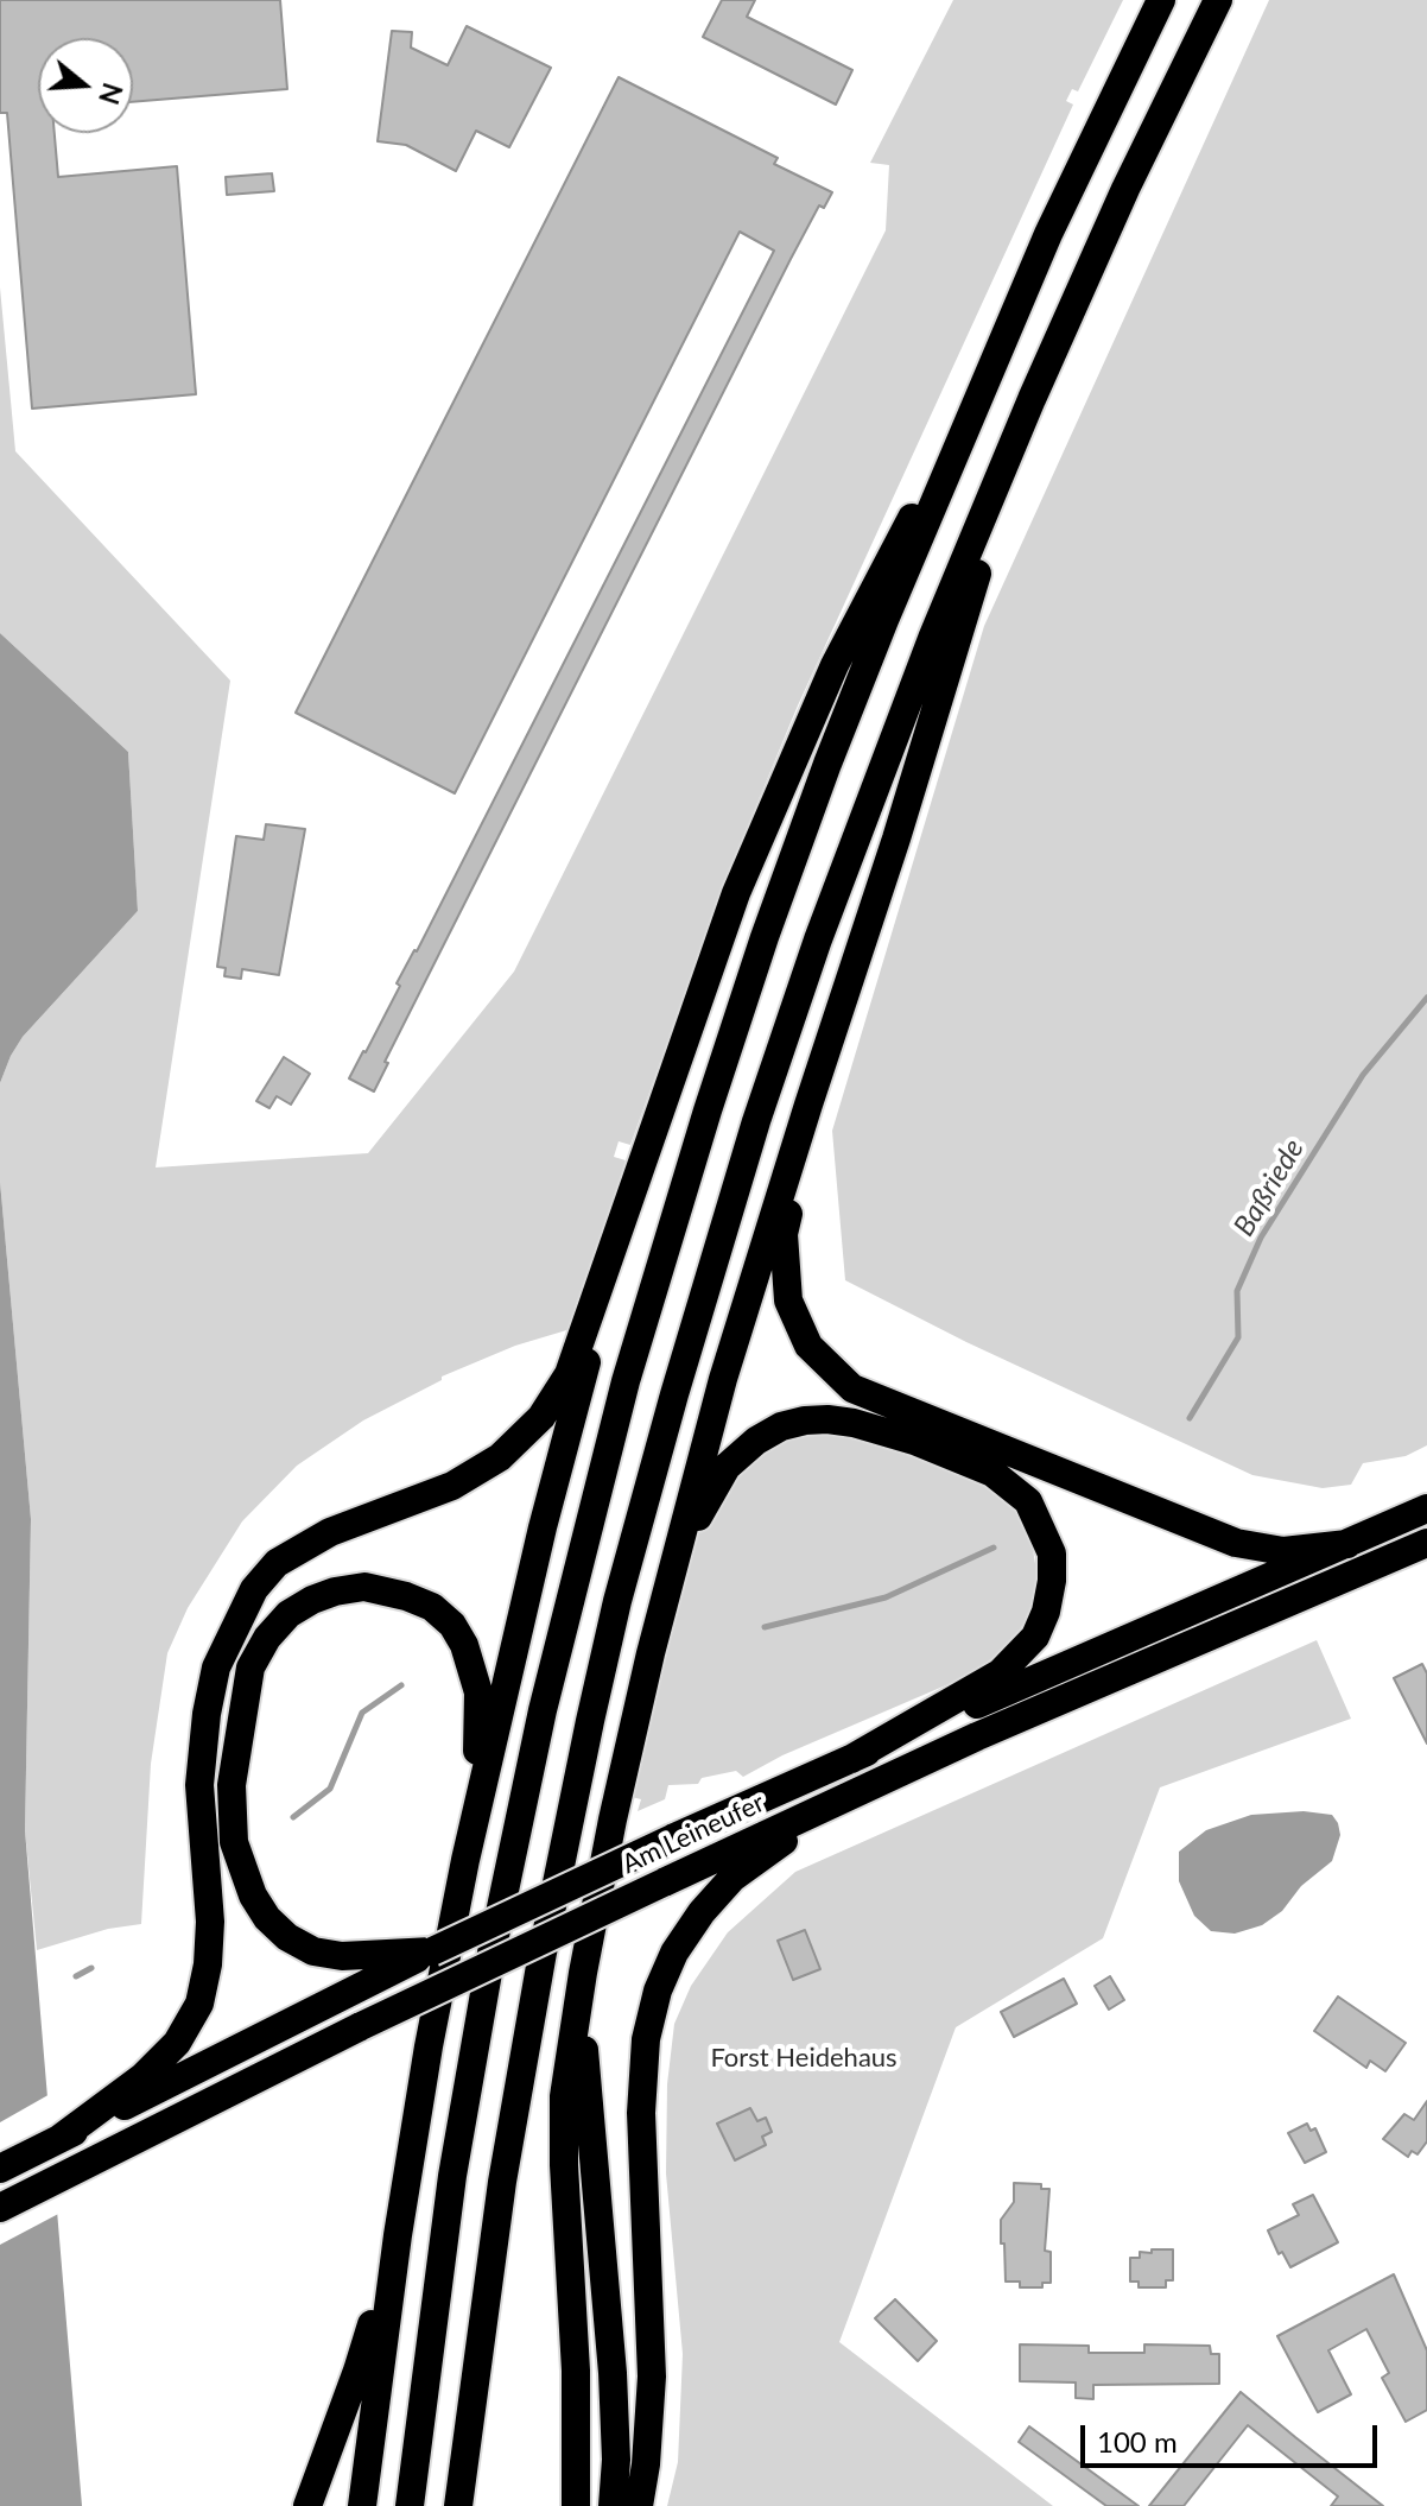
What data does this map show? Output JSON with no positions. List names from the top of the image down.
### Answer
{
  "streets": {
    "highway": ["Am Leineufer"]
  },
  "water": ["Baßriede"],
  "parks": ["Forst Heidehaus"],
  "scale_bar": "100 m",
  "north": "right"
}
